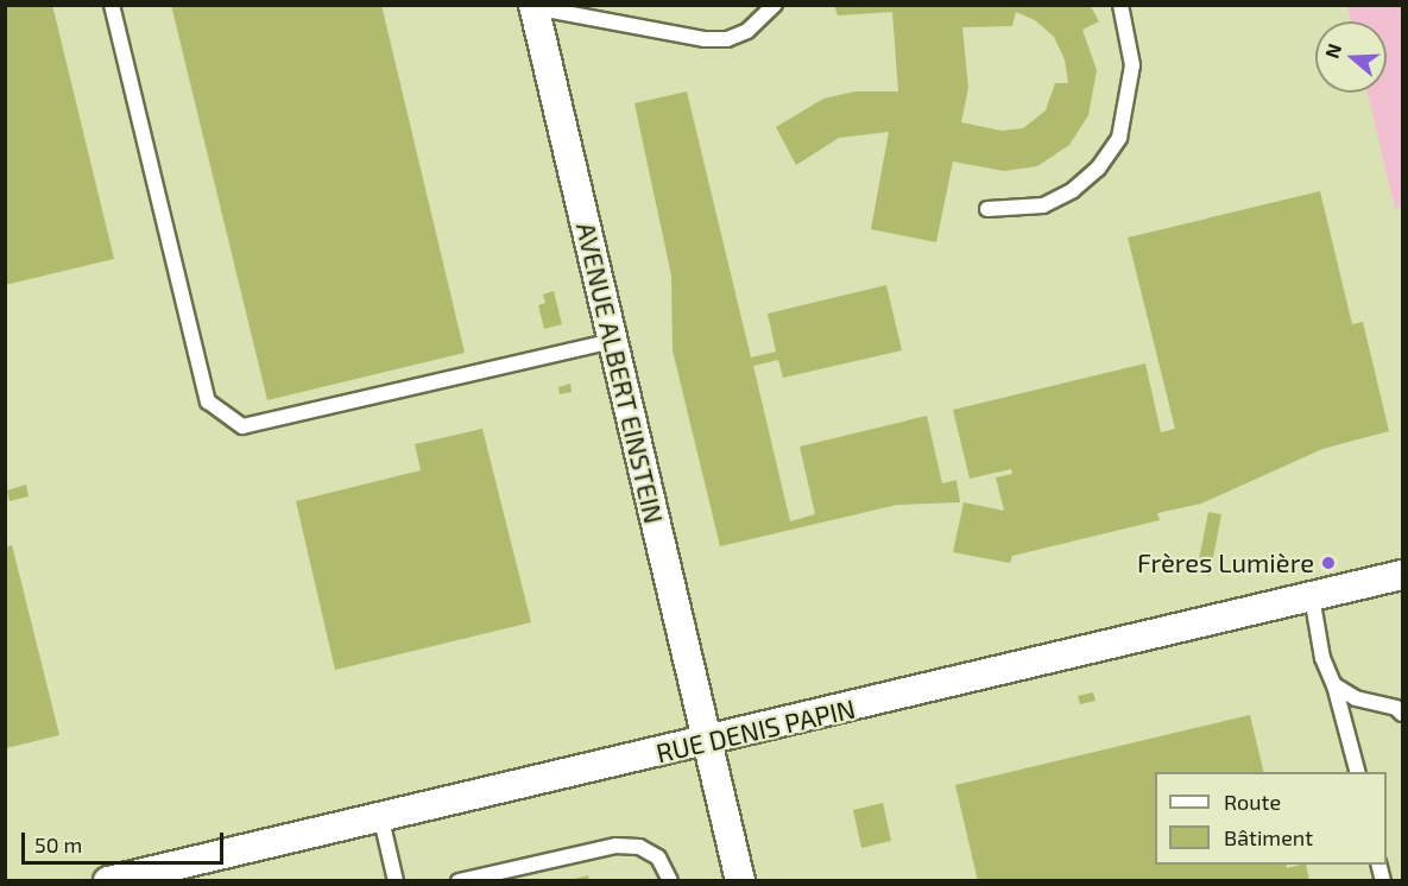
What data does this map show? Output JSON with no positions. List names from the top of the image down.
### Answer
{
  "streets": {
    "street": ["AVENUE ALBERT EINSTEIN", "RUE DENIS PAPIN"]
  },
  "crossings": [
    ["AVENUE ALBERT EINSTEIN", "RUE DENIS PAPIN"]
  ],
  "places": ["Frères Lumière"],
  "legend": ["Route", "Bâtiment"],
  "scale_bar": "50 m",
  "north": "left"
}
